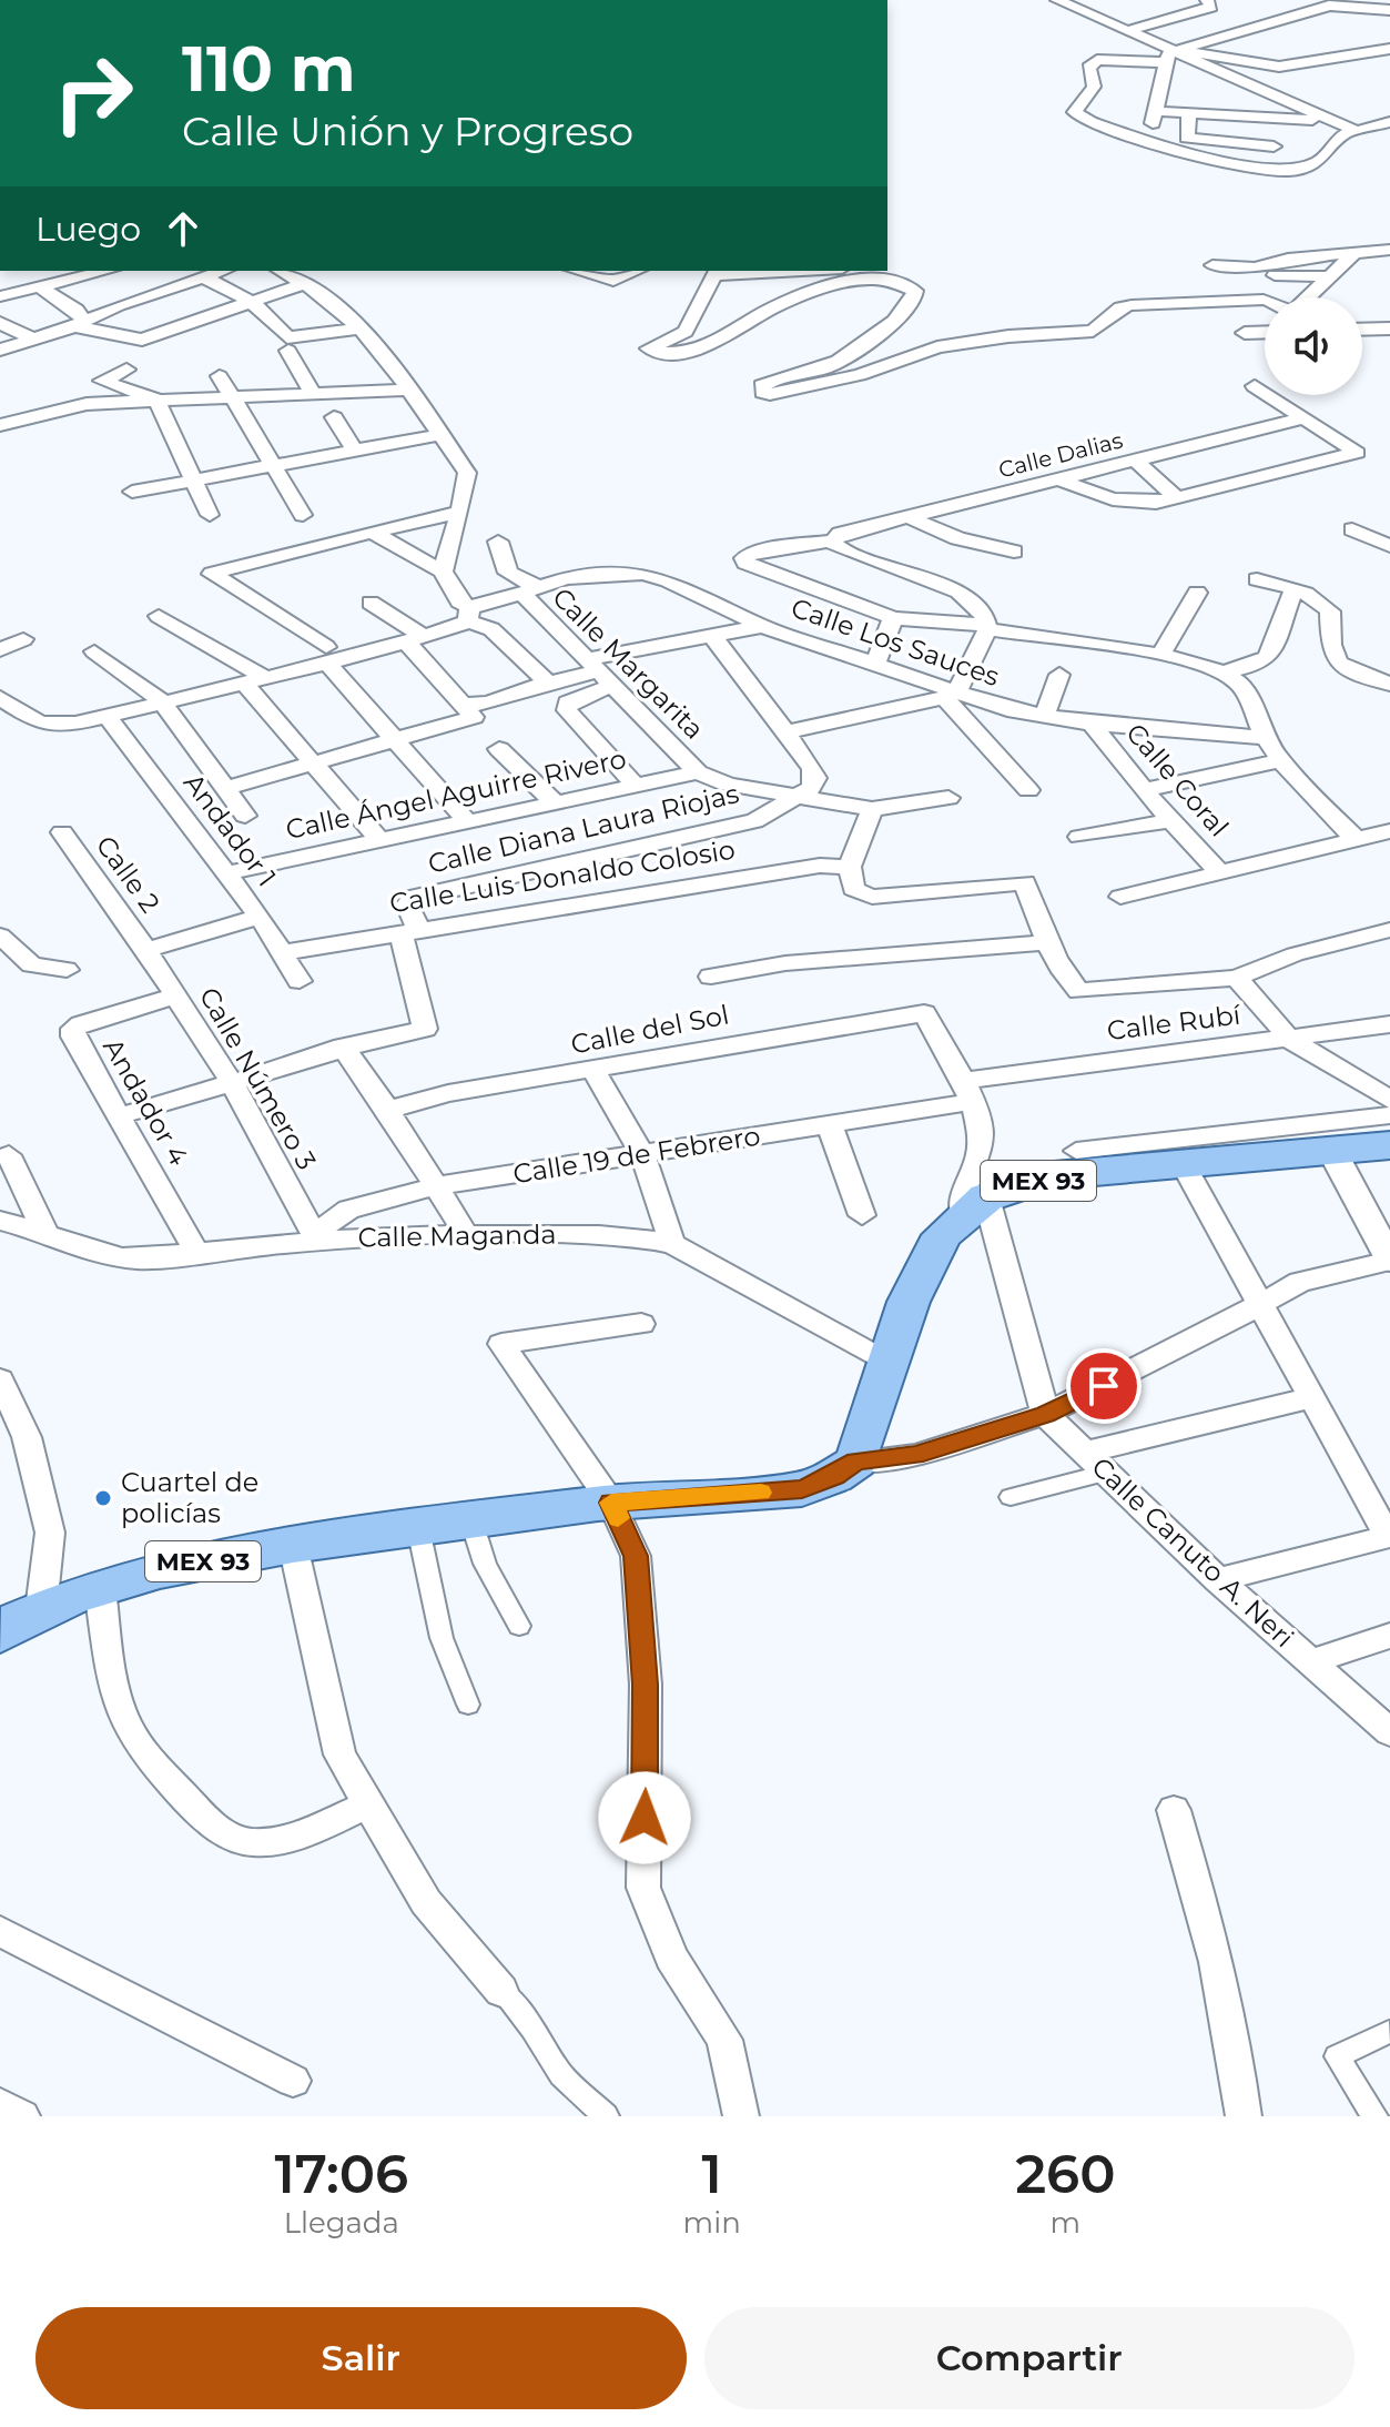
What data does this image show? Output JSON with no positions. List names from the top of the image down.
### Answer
{
  "streets": {
    "main road": ["MEX 93"],
    "street": [
      "Calle Dalias",
      "Calle Los Sauces",
      "Calle Margarita",
      "Calle Coral",
      "Calle Ángel Aguirre Rivero",
      "Calle Diana Laura Riojas",
      "Andador 1",
      "Calle 2",
      "Calle Luis Donaldo Colosio",
      "Calle Rubí",
      "Calle del Sol",
      "Calle Número 3",
      "Andador 4",
      "Calle 19 de Febrero",
      "Calle Maganda",
      "Calle Canuto A. Neri"
    ]
  },
  "crossings": [
    ["Calle Los Sauces", "Calle Margarita"],
    ["Calle Los Sauces", "Calle Coral"],
    ["Calle Los Sauces", "Andador 1"],
    ["Calle Margarita", "Calle Ángel Aguirre Rivero"],
    ["Calle Ángel Aguirre Rivero", "Andador 1"],
    ["Calle Diana Laura Riojas", "Calle Luis Donaldo Colosio"],
    ["Andador 1", "Calle Luis Donaldo Colosio"],
    ["Calle 2", "Calle Número 3"],
    ["Calle Rubí", "Calle del Sol"],
    ["Calle Rubí", "Calle 19 de Febrero"],
    ["Calle del Sol", "Calle 19 de Febrero"],
    ["Calle Número 3", "Andador 4"],
    ["Calle Número 3", "Calle 19 de Febrero"],
    ["Calle Número 3", "Calle Maganda"],
    ["Andador 4", "Calle Maganda"],
    ["Calle 19 de Febrero", "Calle Maganda"],
    ["MEX 93", "Calle Maganda"]
  ],
  "places": ["Cuartel de policías"],
  "page": {
    "turn": ["110 m", "Calle Unión y Progreso"],
    "then": "Luego",
    "eta": [
      "17:06",
      "Llegada",
      "1",
      "min",
      "260",
      "m"
    ],
    "buttons": ["Salir", "Compartir"]
  }
}
